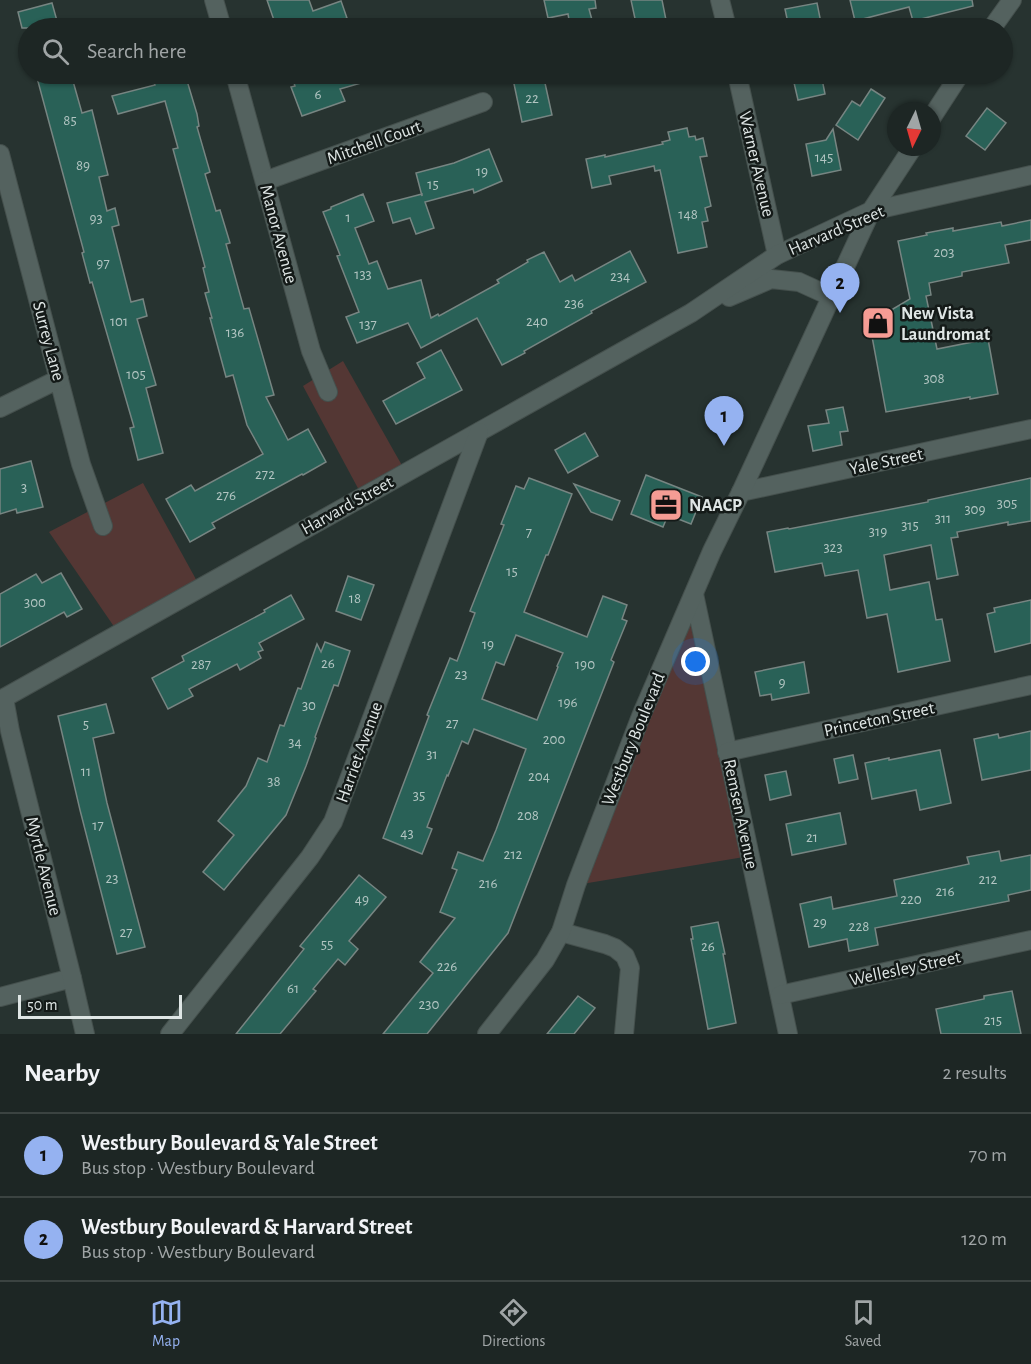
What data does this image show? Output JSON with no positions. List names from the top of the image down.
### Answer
{
  "streets": {
    "street": [
      "Mitchell Court",
      "Warner Avenue",
      "Harvard Street",
      "Manor Avenue",
      "Surrey Lane",
      "Yale Street",
      "Princeton Street",
      "Westbury Boulevard",
      "Harriet Avenue",
      "Remsen Avenue",
      "Myrtle Avenue",
      "Wellesley Street"
    ]
  },
  "crossings": [
    ["Mitchell Court", "Manor Avenue"],
    ["Warner Avenue", "Harvard Street"],
    ["Harvard Street", "Westbury Boulevard"],
    ["Harvard Street", "Harriet Avenue"],
    ["Harvard Street", "Myrtle Avenue"],
    ["Yale Street", "Westbury Boulevard"],
    ["Princeton Street", "Remsen Avenue"],
    ["Westbury Boulevard", "Remsen Avenue"],
    ["Remsen Avenue", "Wellesley Street"]
  ],
  "places": {
    "shop": ["New Vista Laundromat"],
    "office": ["NAACP"]
  },
  "house_numbers": [
    "6",
    "22",
    "85",
    "145",
    "89",
    "19",
    "15",
    "148",
    "1",
    "93",
    "203",
    "97",
    "133",
    "234",
    "236",
    "101",
    "240",
    "137",
    "136",
    "105",
    "308",
    "272",
    "3",
    "276",
    "305",
    "309",
    "311",
    "315",
    "319",
    "7",
    "323",
    "15",
    "18",
    "300",
    "19",
    "26",
    "287",
    "190",
    "23",
    "9",
    "196",
    "30",
    "27",
    "5",
    "200",
    "34",
    "31",
    "11",
    "204",
    "38",
    "35",
    "208",
    "17",
    "43",
    "21",
    "212",
    "23",
    "212",
    "216",
    "216",
    "49",
    "220",
    "29",
    "228",
    "27",
    "55",
    "26",
    "226",
    "61",
    "230",
    "215"
  ],
  "scale_bar": "50 m",
  "north": "bottom",
  "page": {
    "search": "Search here",
    "pins": ["2", "1"],
    "scale": "50 m",
    "heading": ["Nearby", "2 results"],
    "list": [
      {
        "mark": "1",
        "name": "Westbury Boulevard & Yale Street",
        "note": "Bus stop · Westbury Boulevard",
        "value": "70 m"
      },
      {
        "mark": "2",
        "name": "Westbury Boulevard & Harvard Street",
        "note": "Bus stop · Westbury Boulevard",
        "value": "120 m"
      }
    ],
    "nav": ["Map", "Directions", "Saved"]
  }
}
